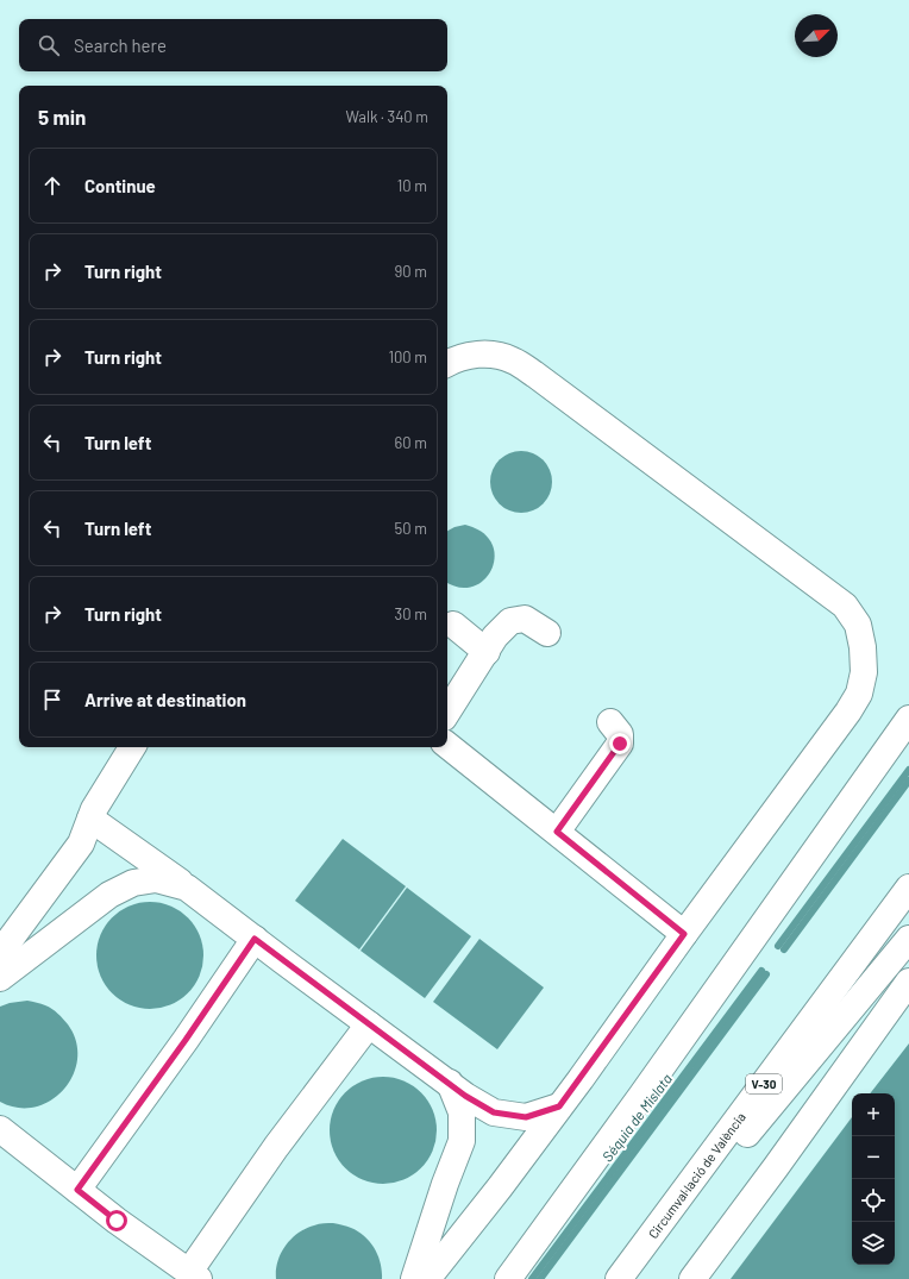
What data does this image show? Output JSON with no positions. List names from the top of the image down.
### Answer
{
  "streets": {
    "main road": ["V-30", "Circumval·lació de València"]
  },
  "water": ["Séquia de Mislata"],
  "north": "top right",
  "page": {
    "search": "Search here",
    "heading": ["5 min", "Walk · 340 m"],
    "list": [
      ["Continue", "10 m"],
      ["Turn right", "90 m"],
      ["Turn right", "100 m"],
      ["Turn left", "60 m"],
      ["Turn left", "50 m"],
      ["Turn right", "30 m"],
      "Arrive at destination"
    ],
    "map_buttons": ["+", "−"]
  }
}
